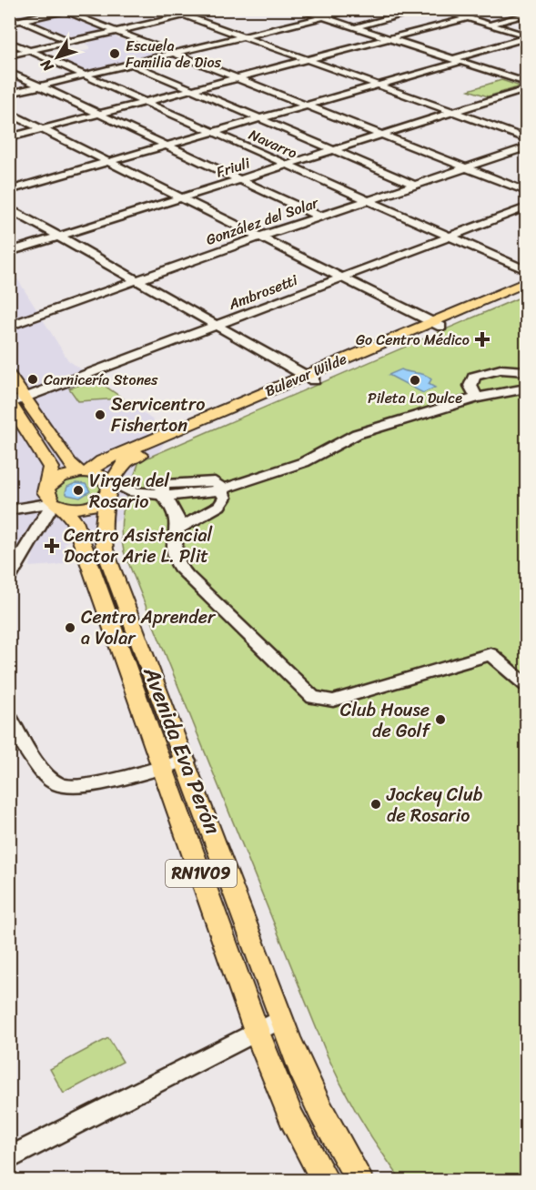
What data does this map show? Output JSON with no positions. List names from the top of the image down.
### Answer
{
  "streets": {
    "main road": ["Bulevar Wilde", "Avenida Eva Perón", "RN1V09"],
    "street": [
      "Navarro",
      "Friuli",
      "González del Solar",
      "Ambrosetti"
    ]
  },
  "crossings": [
    ["Navarro", "Friuli"],
    ["Navarro", "González del Solar"],
    ["Navarro", "Ambrosetti"],
    ["Bulevar Wilde", "Avenida Eva Perón"]
  ],
  "places": {
    "other": [
      "Escuela Familia de Dios",
      "Carnicería Stones",
      "Pileta La Dulce",
      "Servicentro Fisherton",
      "Virgen del Rosario",
      "Centro Aprender a Volar",
      "Club House de Golf",
      "Jockey Club de Rosario"
    ],
    "health": ["Go Centro Médico", "Centro Asistencial Doctor Arie L. Plit"]
  },
  "north": "bottom left"
}
